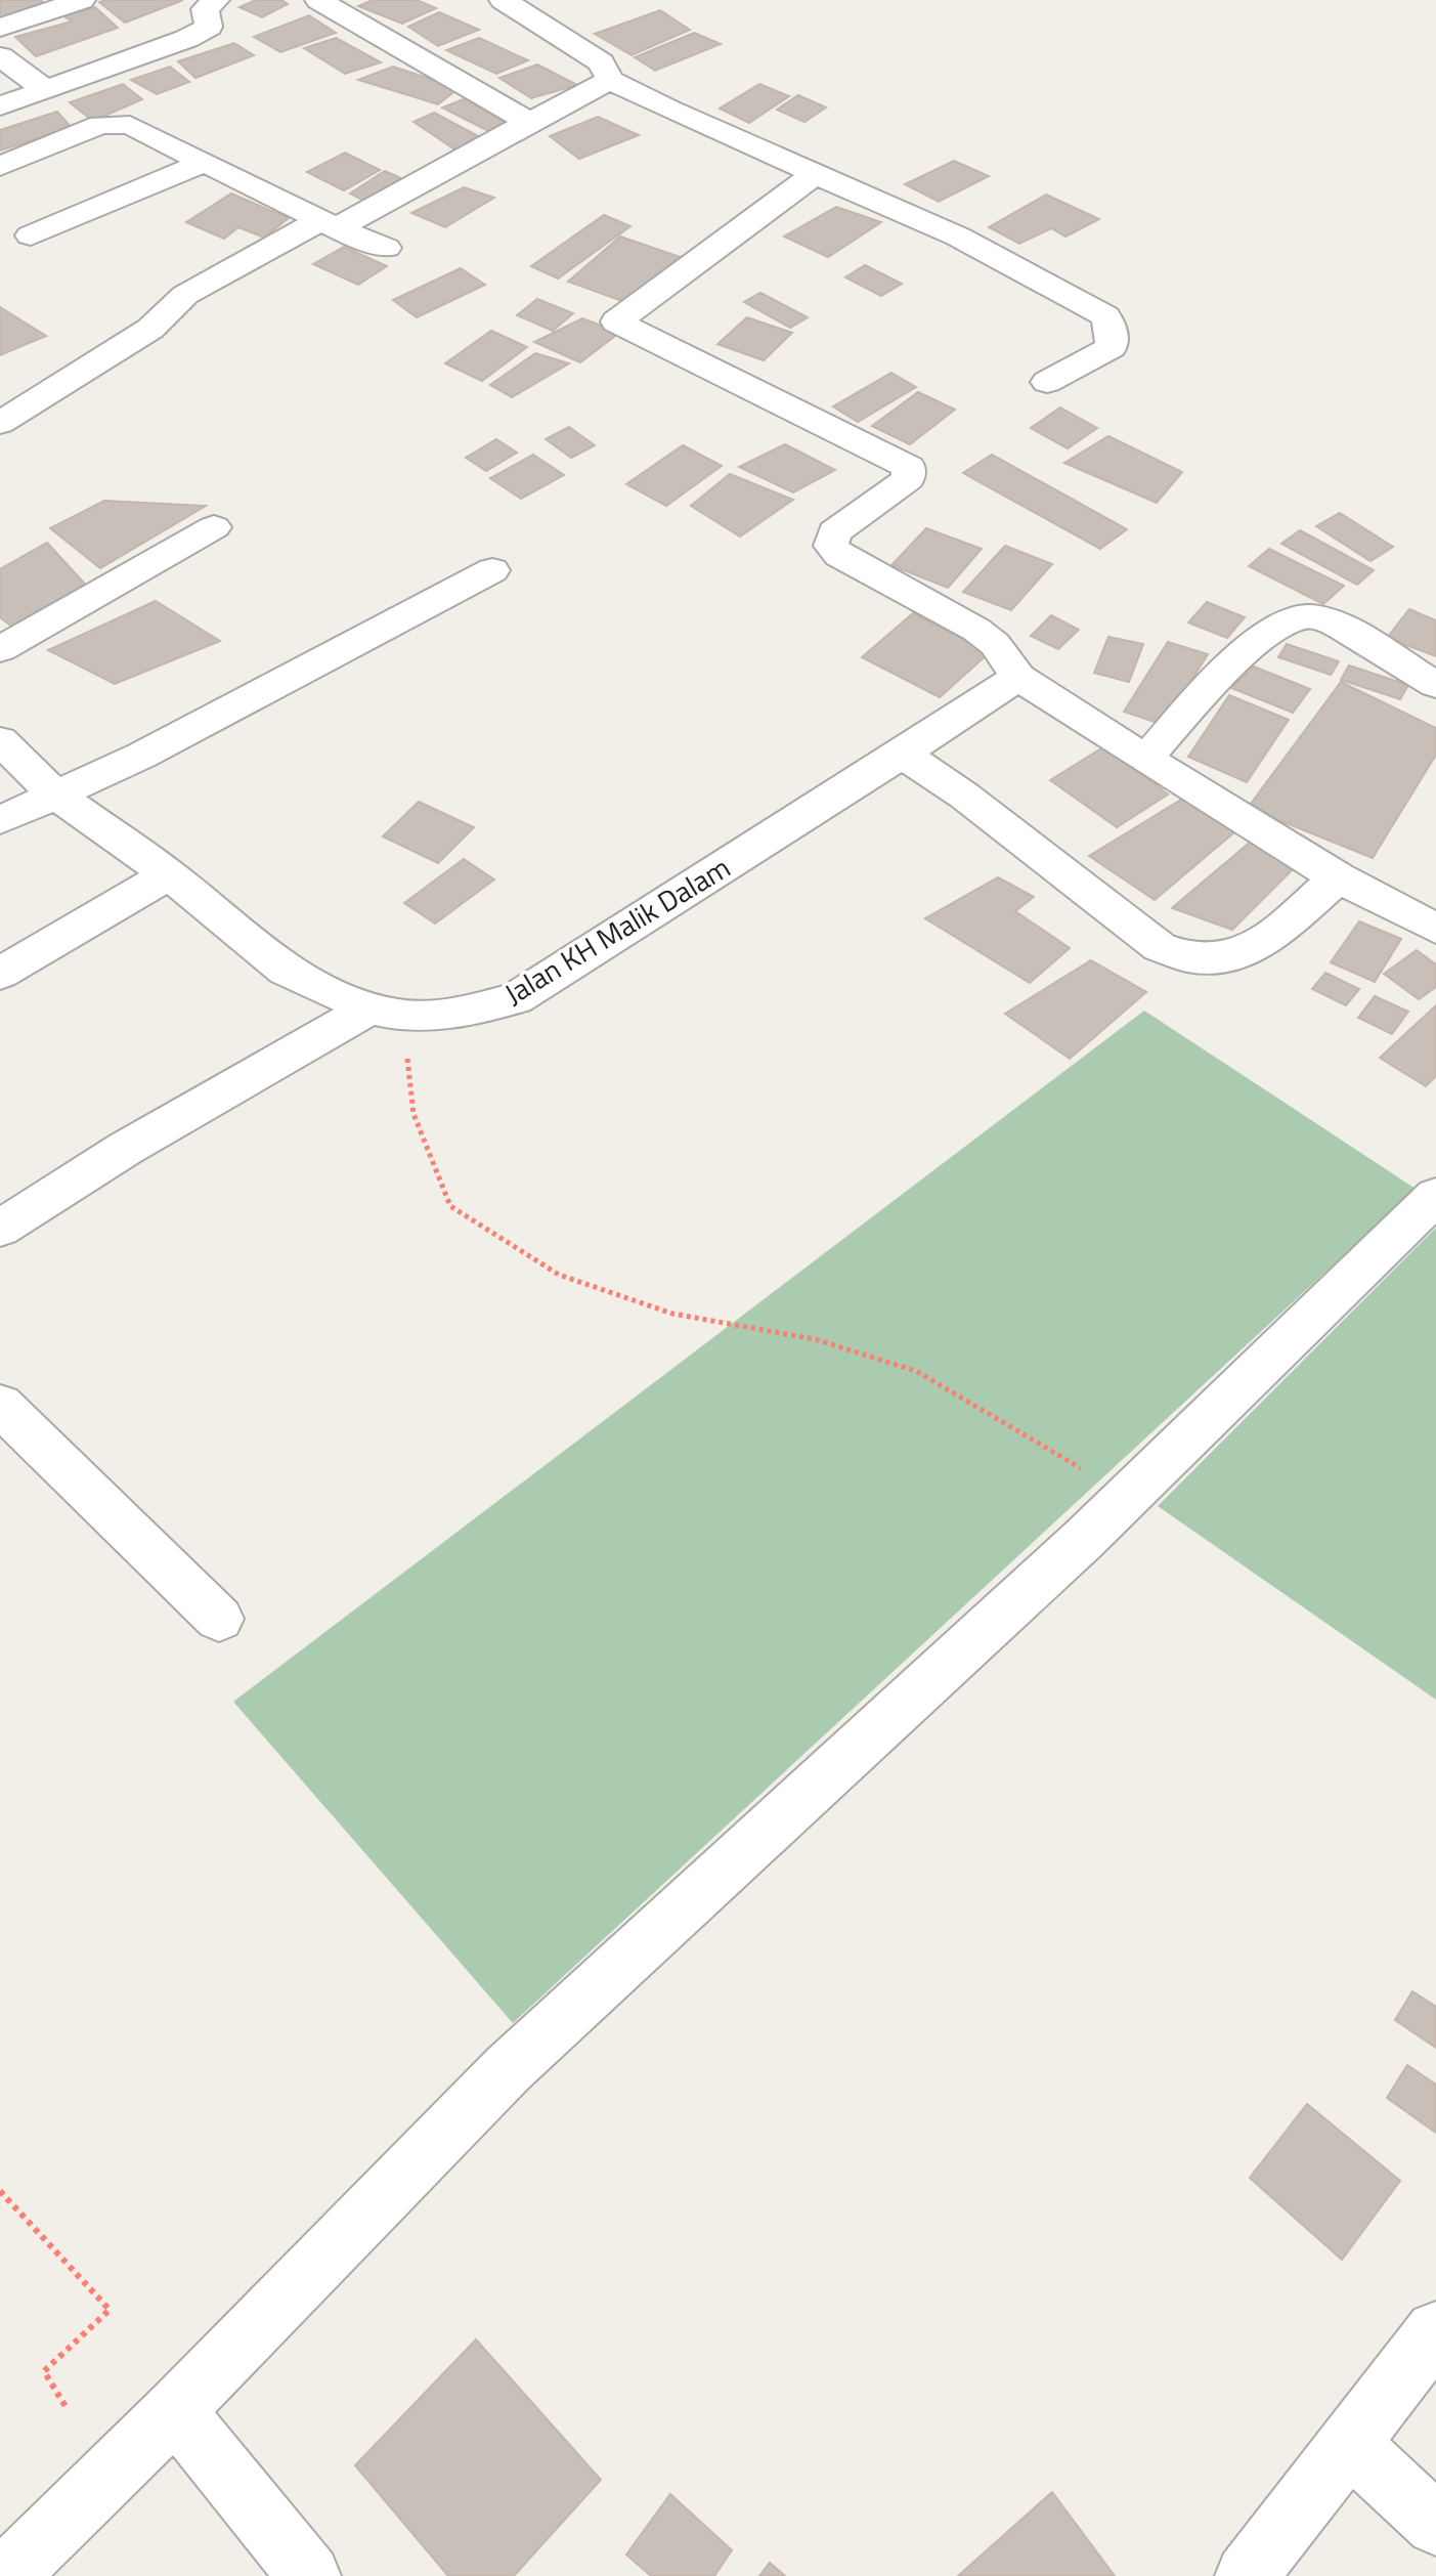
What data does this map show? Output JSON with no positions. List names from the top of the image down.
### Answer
{
  "streets": {
    "street": ["Jalan KH Malik Dalam"]
  }
}
